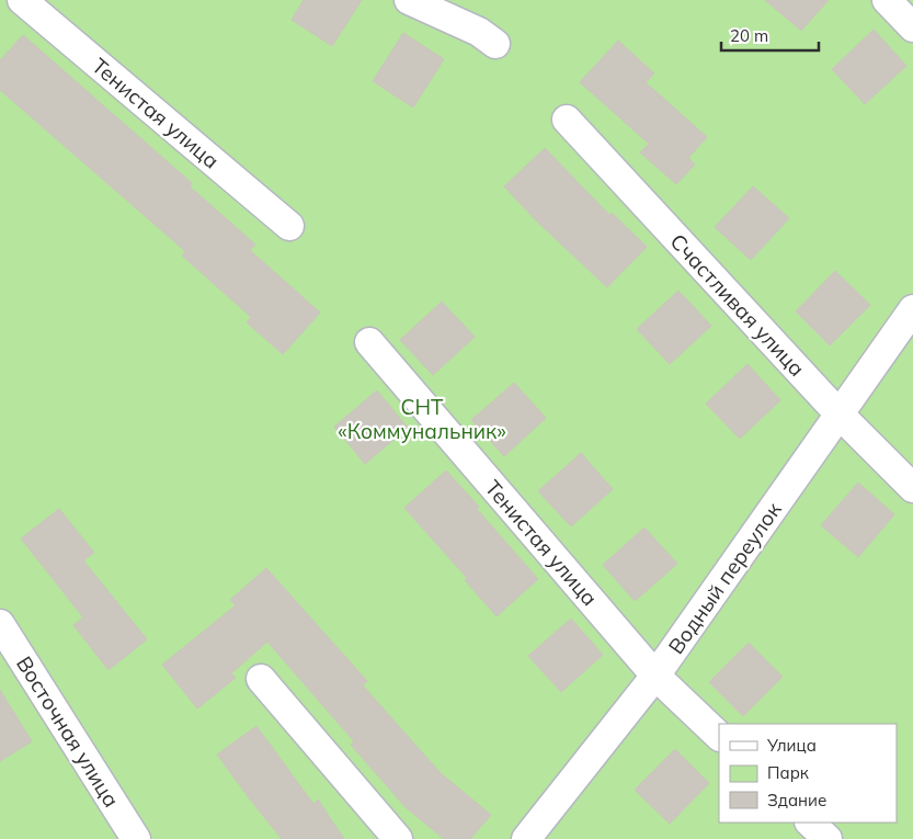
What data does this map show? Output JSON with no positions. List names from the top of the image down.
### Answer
{
  "streets": {
    "street": [
      "Тенистая улица",
      "Счастливая улица",
      "Водный переулок",
      "Восточная улица"
    ]
  },
  "crossings": [
    ["Тенистая улица", "Водный переулок"],
    ["Счастливая улица", "Водный переулок"]
  ],
  "parks": ["СНТ «Коммунальник»"],
  "legend": ["Улица", "Парк", "Здание"],
  "scale_bar": "20 m"
}
